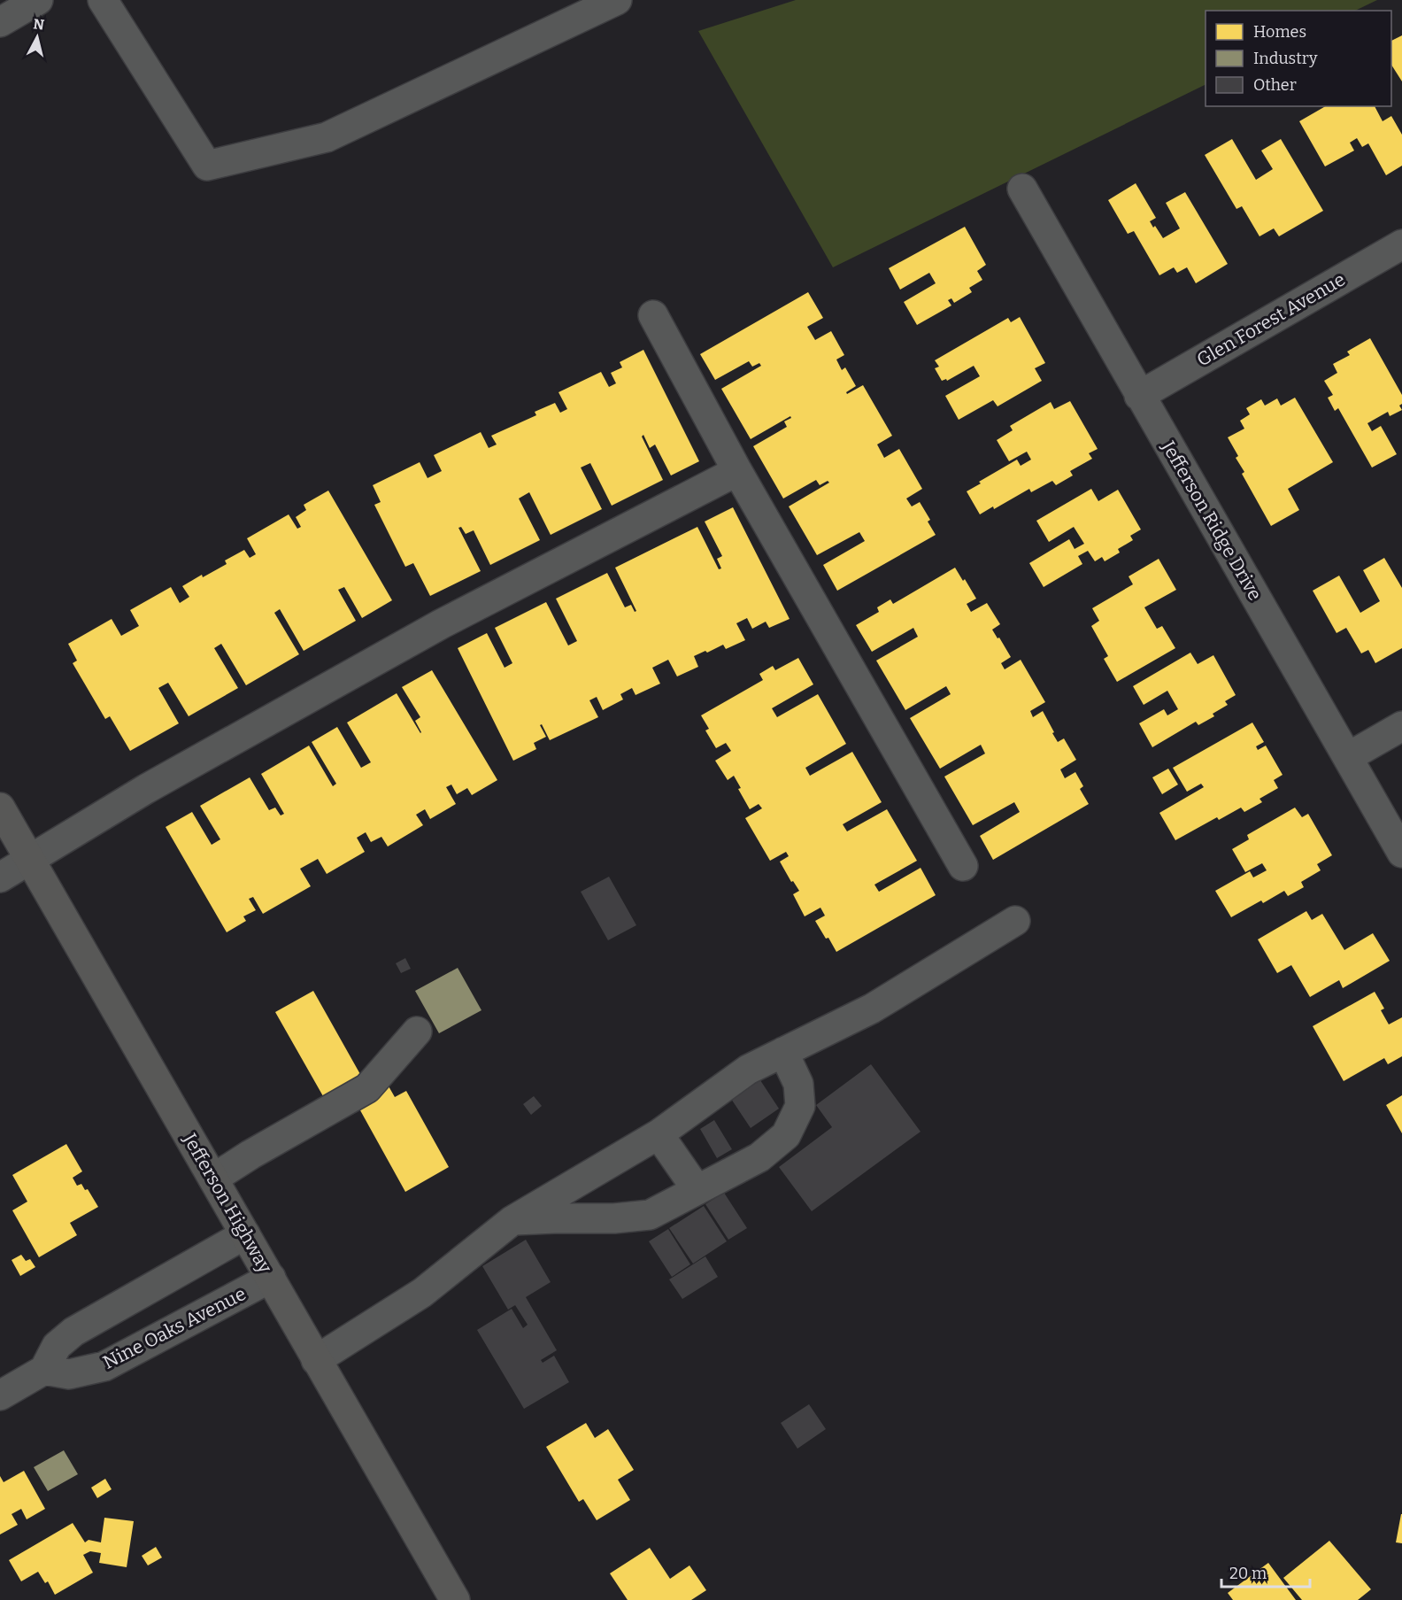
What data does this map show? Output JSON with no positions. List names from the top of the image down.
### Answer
{
  "streets": {
    "main road": ["Jefferson Highway"],
    "street": ["Glen Forest Avenue", "Jefferson Ridge Drive", "Nine Oaks Avenue"]
  },
  "crossings": [
    ["Glen Forest Avenue", "Jefferson Ridge Drive"],
    ["Jefferson Highway", "Nine Oaks Avenue"]
  ],
  "legend": ["Homes", "Industry", "Other"],
  "scale_bar": "20 m",
  "north": "top"
}
